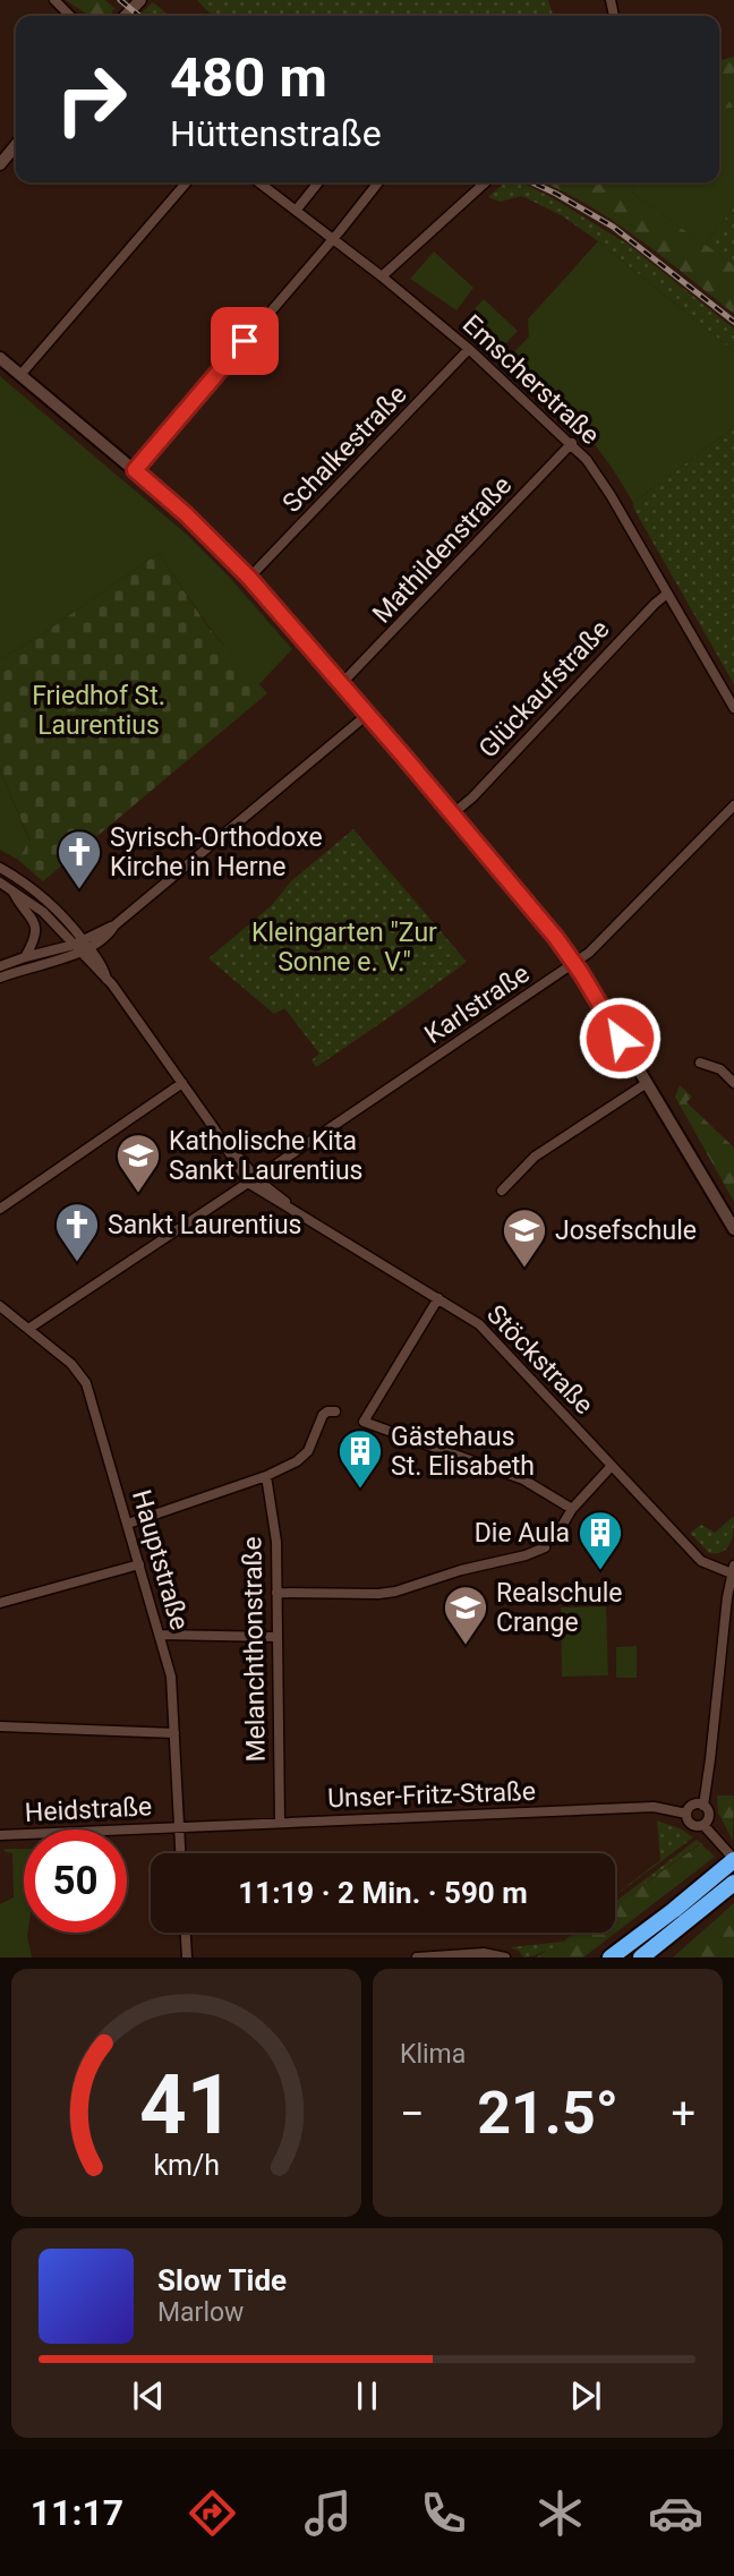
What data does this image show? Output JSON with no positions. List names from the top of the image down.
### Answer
{
  "streets": {
    "street": [
      "Emscherstraße",
      "Schalkestraße",
      "Mathildenstraße",
      "Glückaufstraße",
      "Karlstraße",
      "Stöckstraße",
      "Hauptstraße",
      "Melanchthonstraße",
      "Unser-Fritz-Straße",
      "Heidstraße"
    ]
  },
  "crossings": [
    ["Emscherstraße", "Schalkestraße"],
    ["Emscherstraße", "Mathildenstraße"],
    ["Emscherstraße", "Glückaufstraße"],
    ["Karlstraße", "Stöckstraße"],
    ["Karlstraße", "Hauptstraße"],
    ["Hauptstraße", "Unser-Fritz-Straße"],
    ["Hauptstraße", "Heidstraße"],
    ["Melanchthonstraße", "Unser-Fritz-Straße"],
    ["Unser-Fritz-Straße", "Heidstraße"]
  ],
  "parks": ["Friedhof St. Laurentius", "Kleingarten \"Zur Sonne e. V.\""],
  "places": {
    "church": ["Syrisch-Orthodoxe Kirche in Herne", "Sankt Laurentius"],
    "school or university": ["Katholische Kita Sankt Laurentius", "Josefschule", "Realschule Crange"],
    "building": ["Gästehaus St. Elisabeth", "Die Aula"]
  },
  "page": {
    "turn": ["480 m", "Hüttenstraße"],
    "limit": "50",
    "trip": "11:19 · 2 Min. · 590 m",
    "tile": "Klima",
    "heat": ["−", "21.5°", "+"],
    "song": ["Slow Tide", "Marlow"],
    "tabs": "11:17",
    "gauge": ["41", "km/h"]
  }
}
